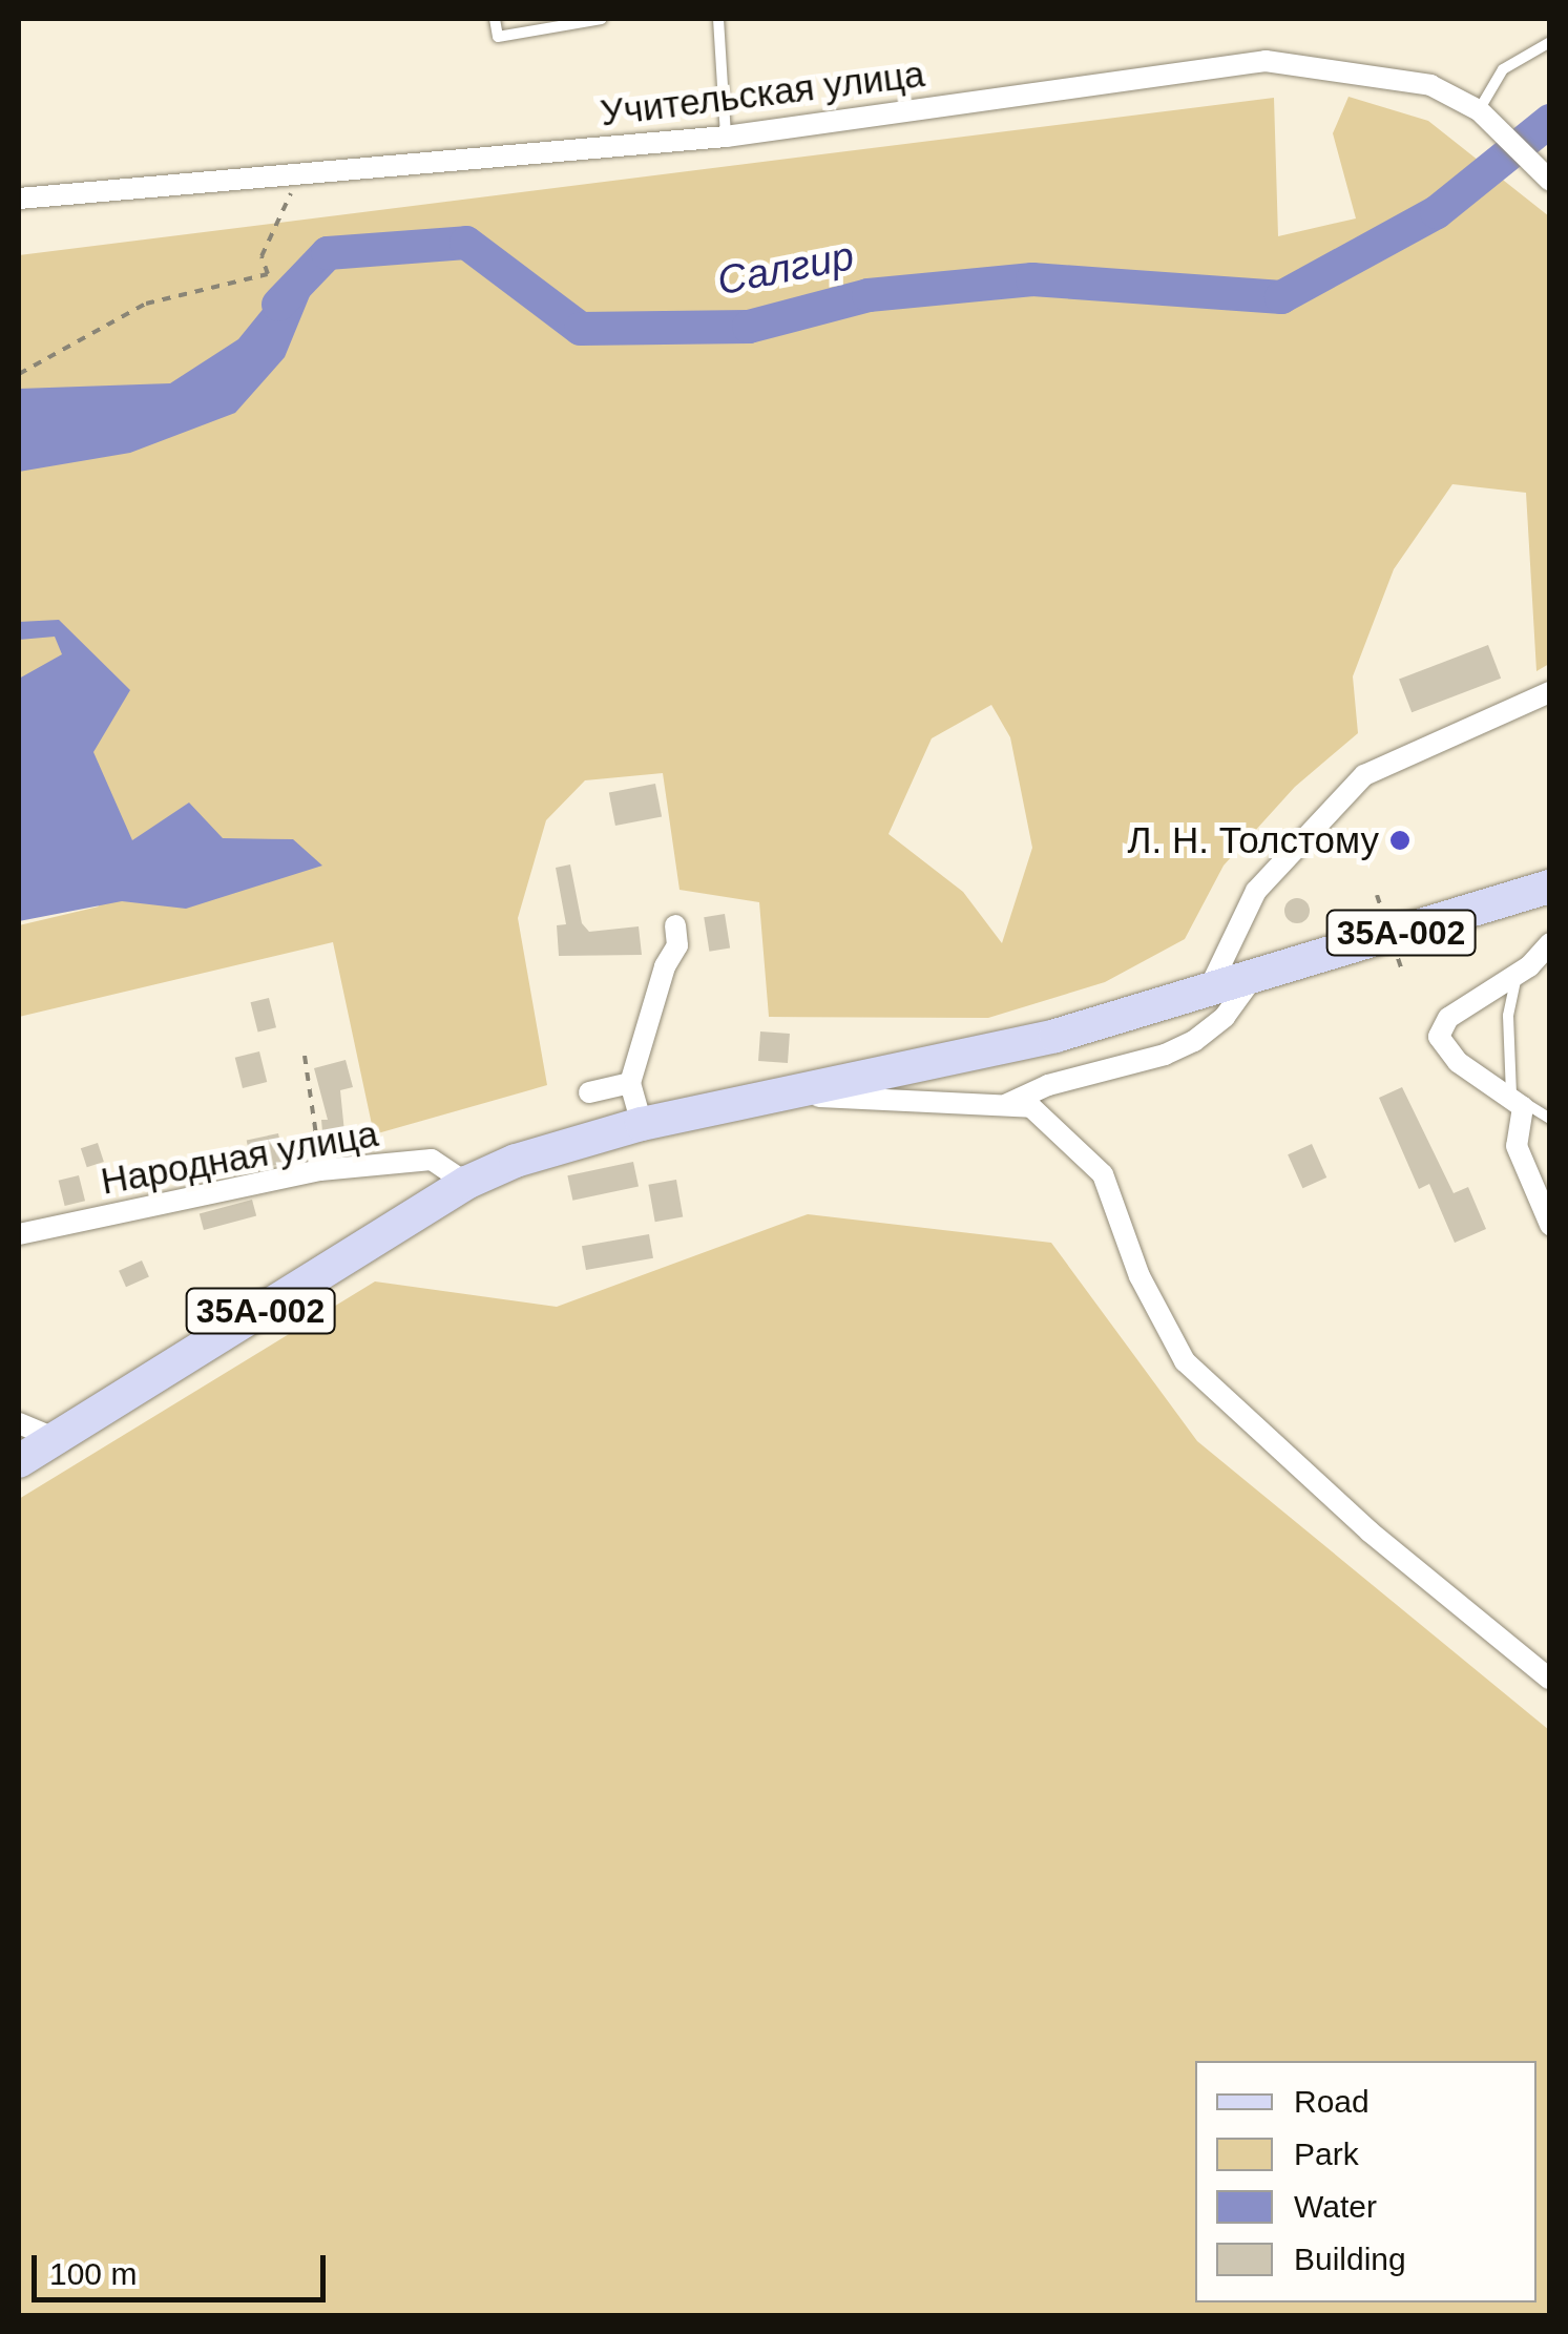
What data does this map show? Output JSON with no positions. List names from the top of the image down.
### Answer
{
  "streets": {
    "main road": ["35А-002"],
    "street": ["Учительская улица", "Народная улица"]
  },
  "crossings": [
    ["35А-002", "Народная улица"]
  ],
  "water": ["Салгир"],
  "places": ["Л. Н. Толстому"],
  "legend": [
    "Road",
    "Park",
    "Water",
    "Building"
  ],
  "scale_bar": "100 m"
}
